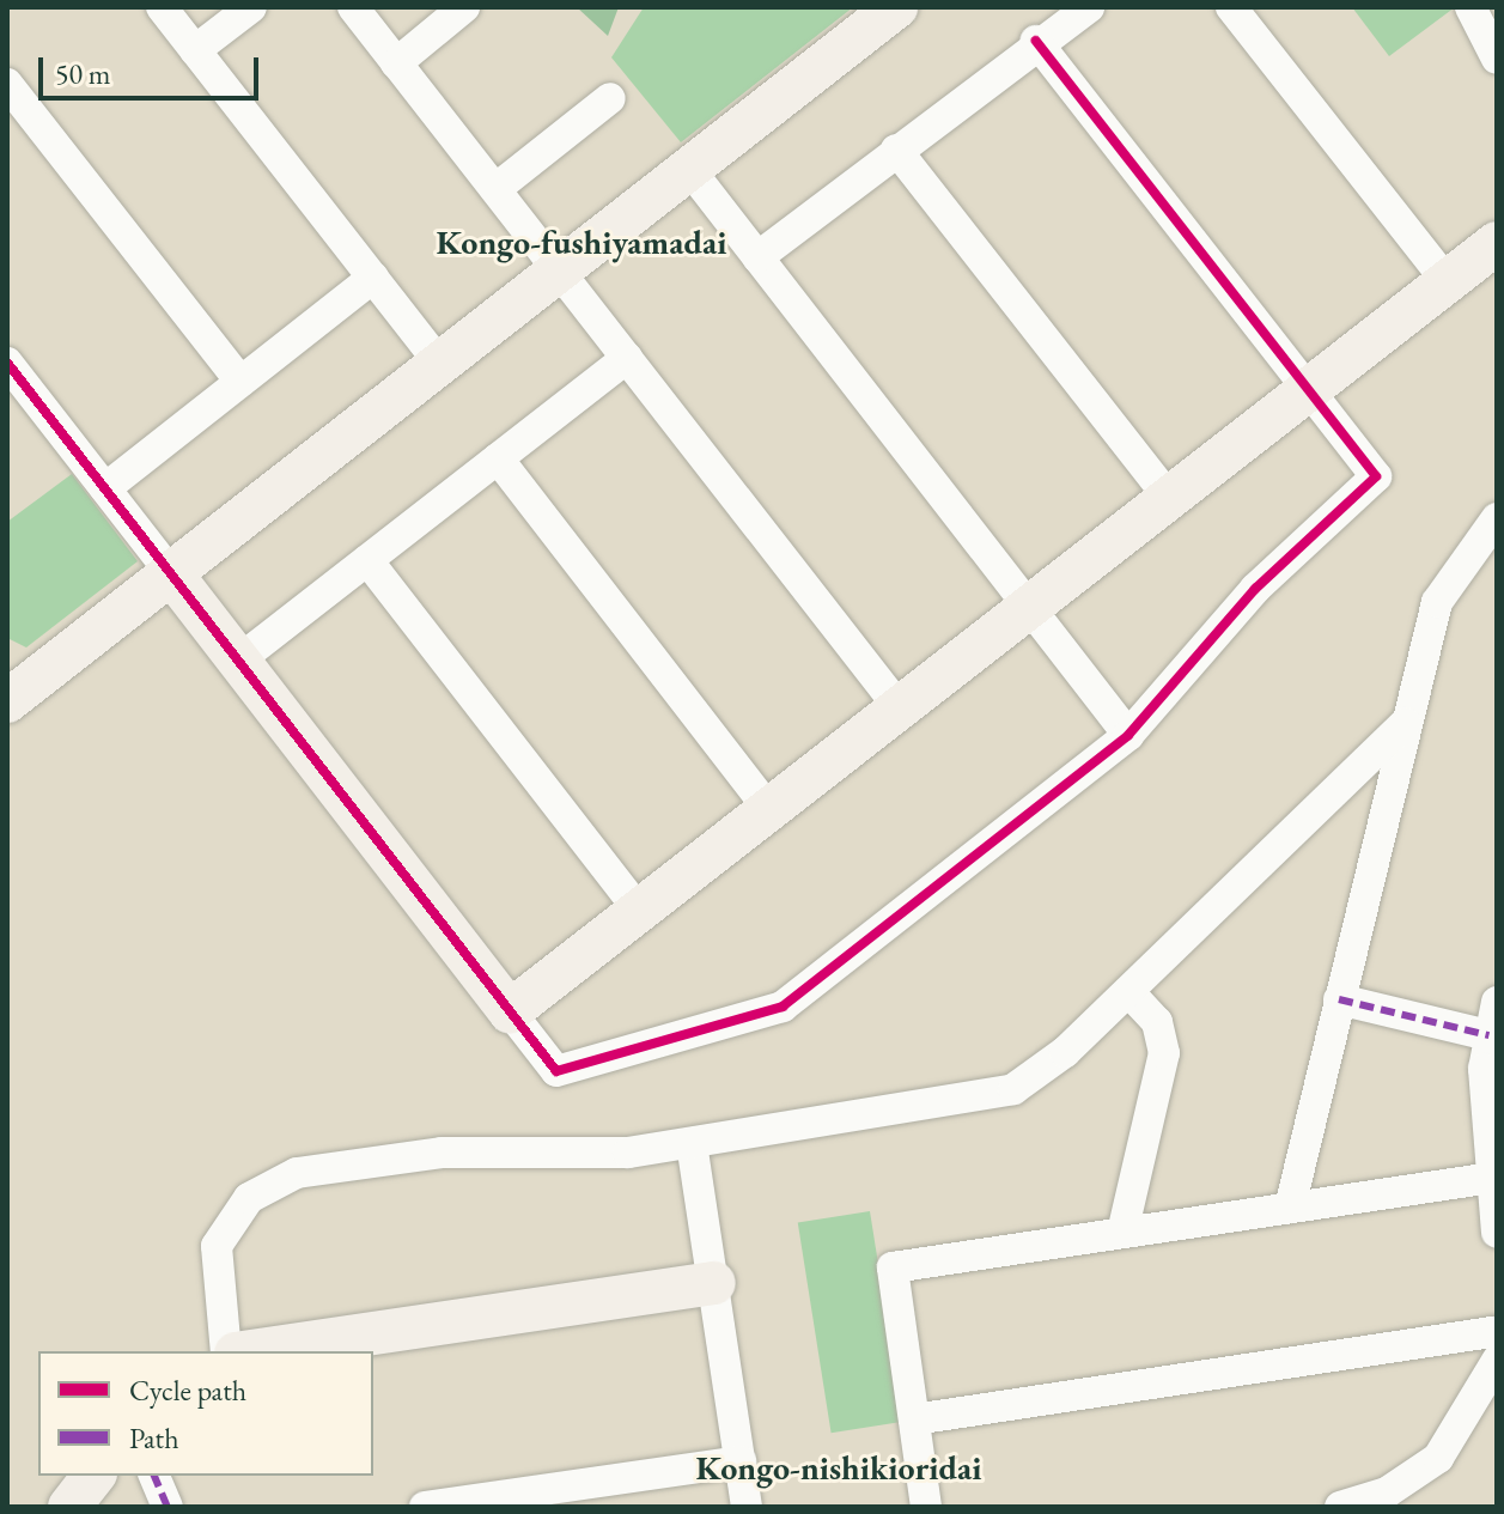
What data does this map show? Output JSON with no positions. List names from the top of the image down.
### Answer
{
  "districts": ["Kongo-fushiyamadai", "Kongo-nishikioridai"],
  "legend": ["Cycle path", "Path"],
  "scale_bar": "50 m"
}
